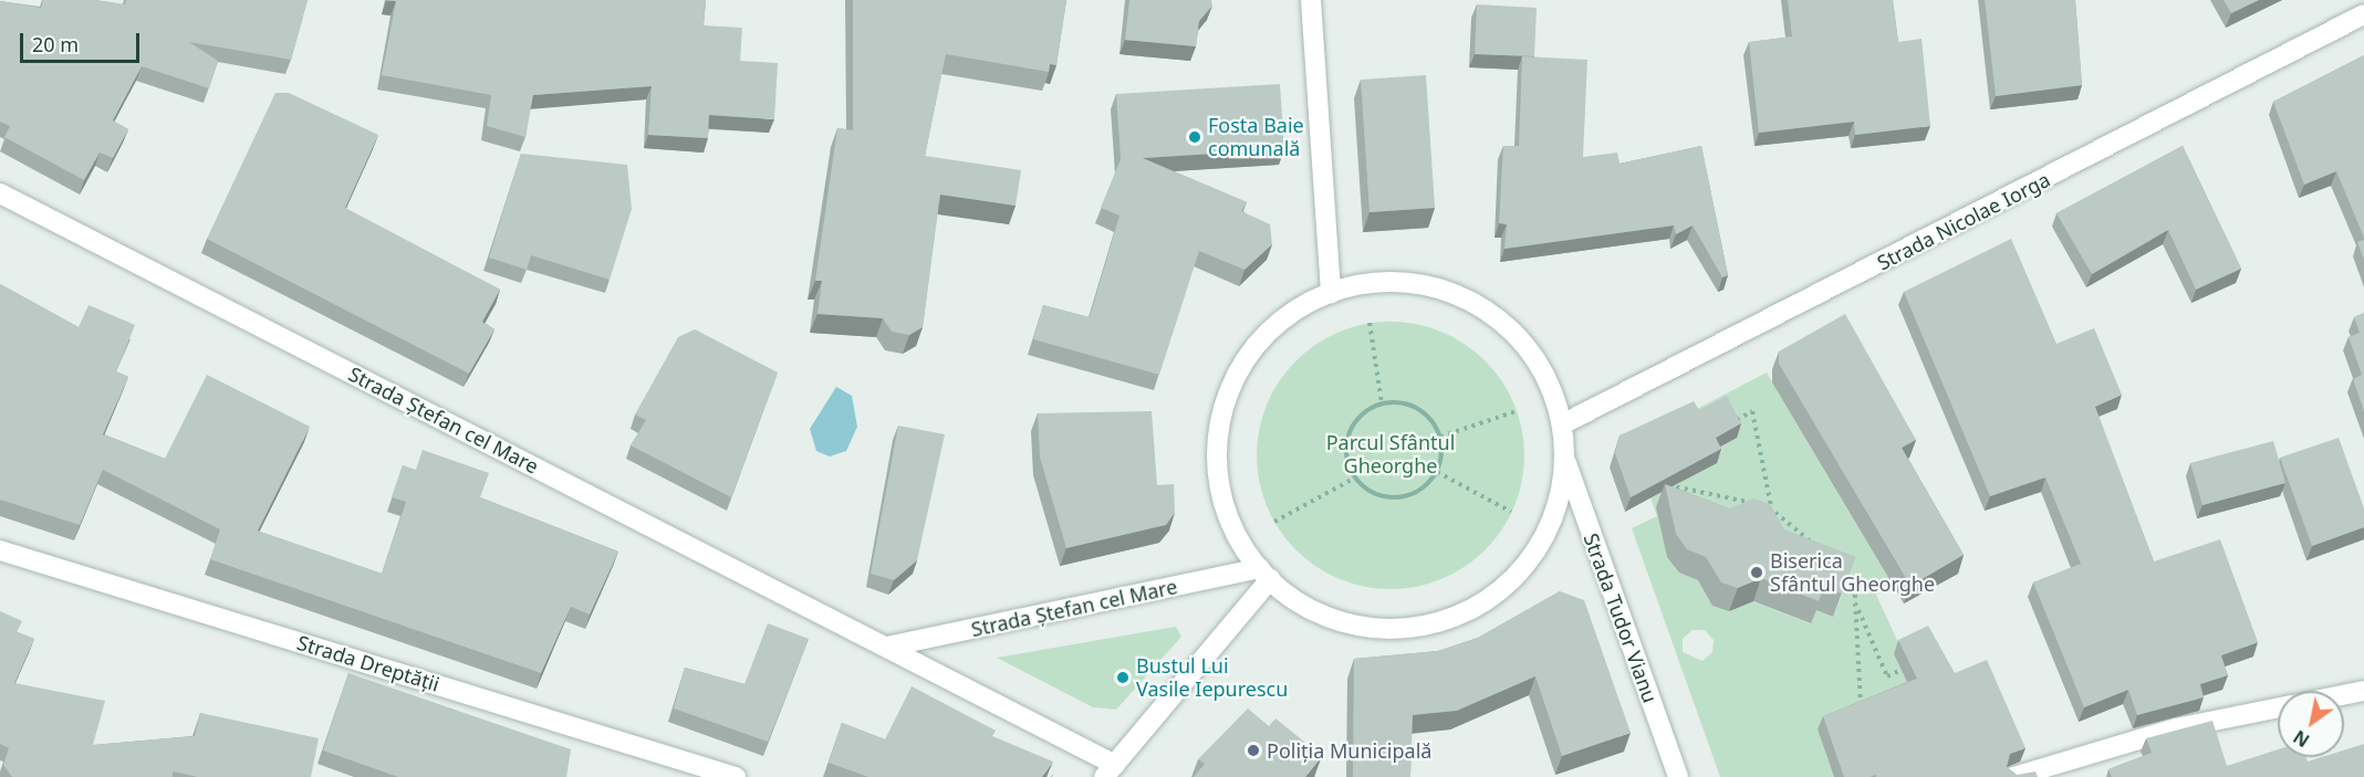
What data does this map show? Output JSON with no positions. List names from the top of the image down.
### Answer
{
  "streets": {
    "street": [
      "Strada Nicolae Iorga",
      "Strada Ștefan cel Mare",
      "Strada Tudor Vianu",
      "Strada Dreptății"
    ]
  },
  "parks": ["Parcul Sfântul Gheorghe"],
  "places": [
    "Fosta Baie comunală",
    "Biserica Sfântul Gheorghe",
    "Bustul Lui Vasile Iepurescu",
    "Poliția Municipală"
  ],
  "scale_bar": "20 m",
  "north": "bottom left"
}
